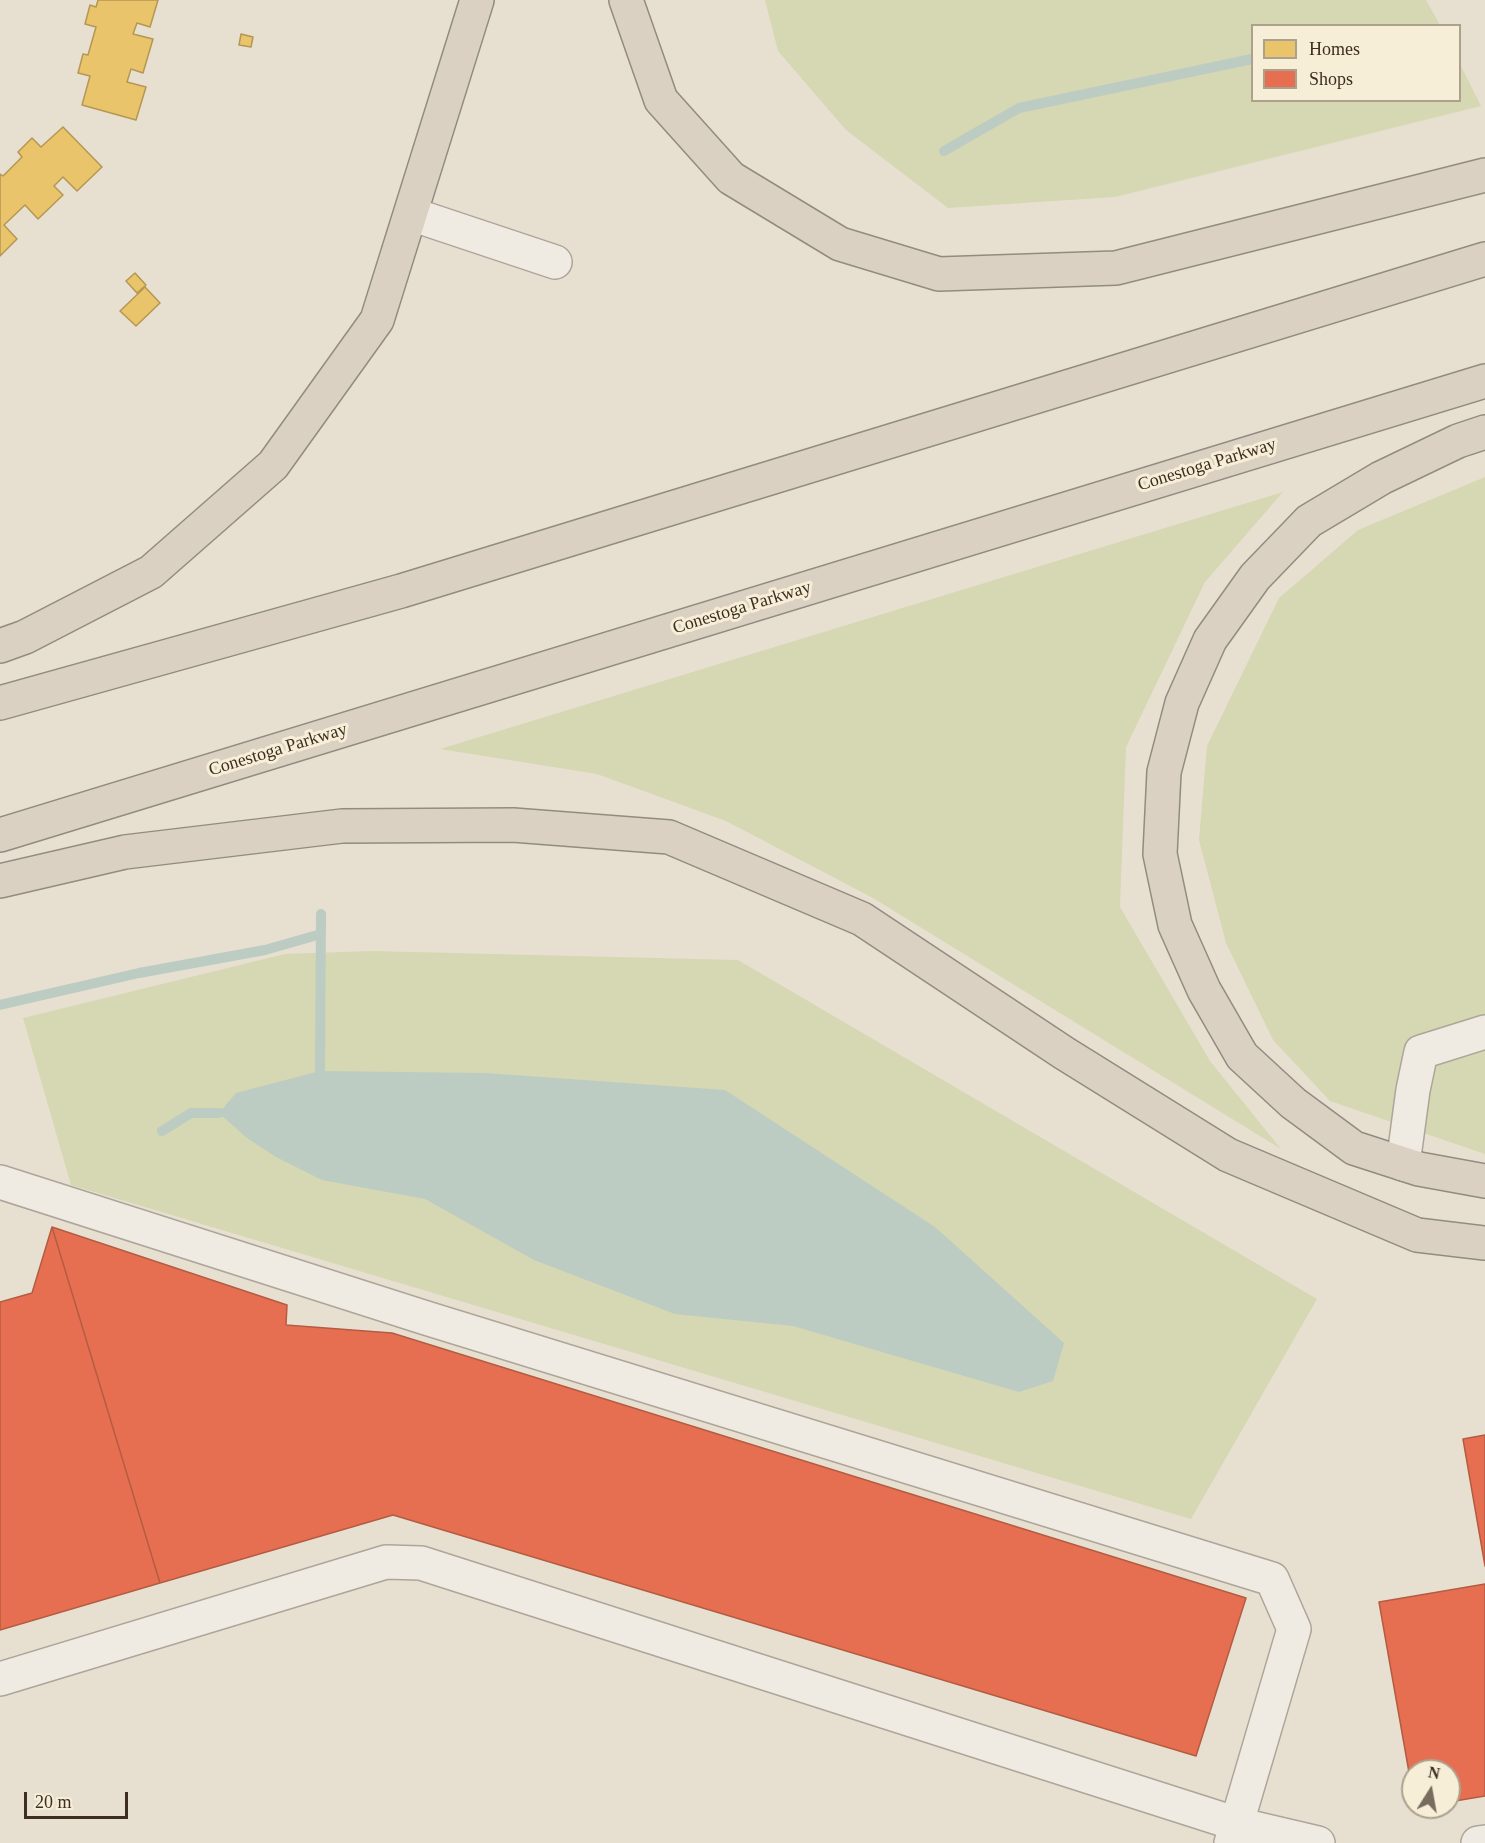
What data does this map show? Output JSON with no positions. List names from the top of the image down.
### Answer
{
  "streets": {
    "highway": ["Conestoga Parkway"]
  },
  "legend": ["Homes", "Shops"],
  "scale_bar": "20 m",
  "north": "top"
}
